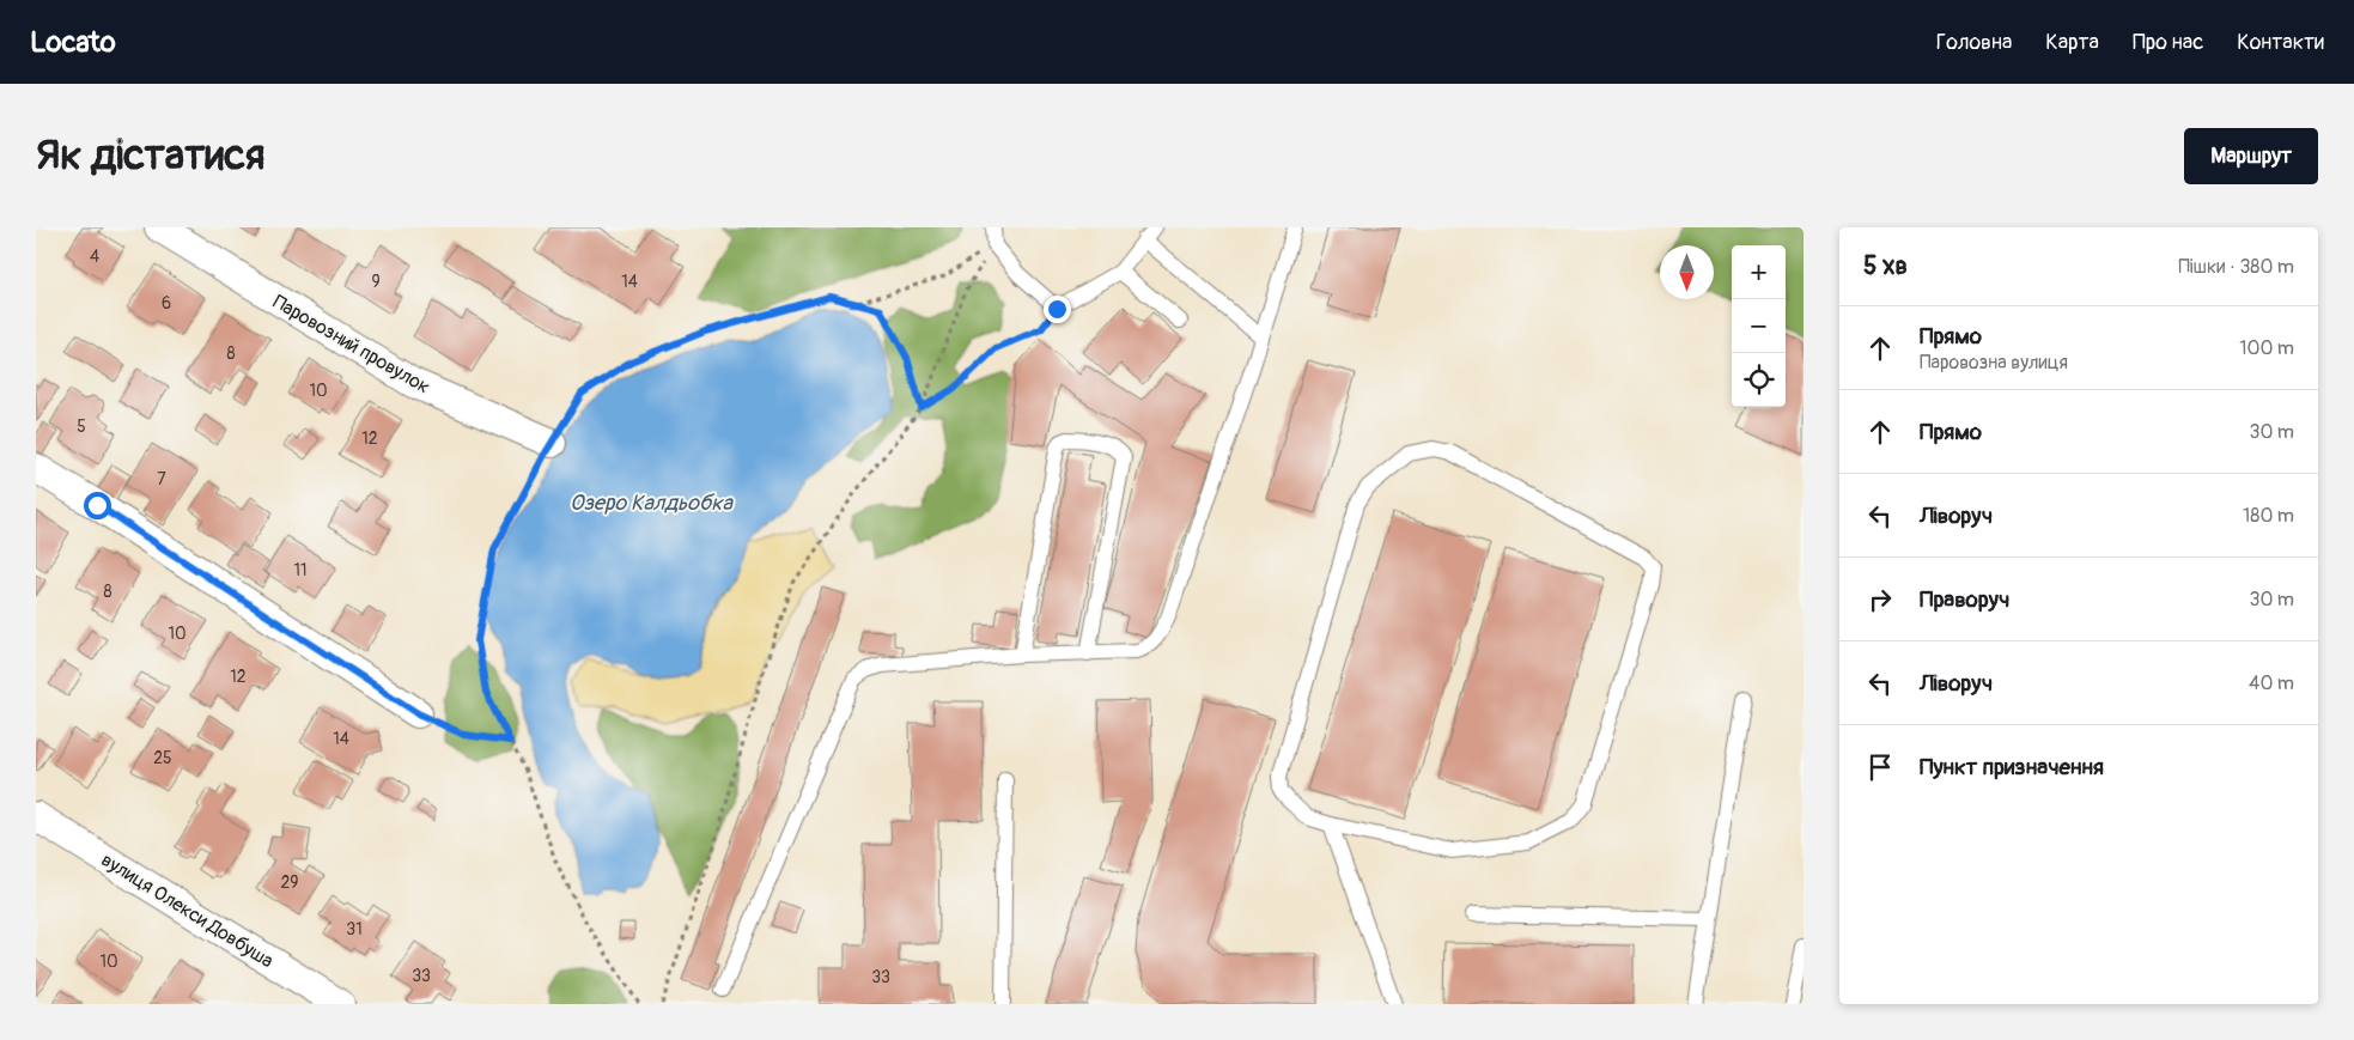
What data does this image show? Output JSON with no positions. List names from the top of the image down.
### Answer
{
  "streets": {
    "street": ["Паровозний провулок", "вулиця Олекси Довбуша"]
  },
  "water": ["Озеро Калдьобка"],
  "house_numbers": [
    "4",
    "9",
    "14",
    "6",
    "8",
    "10",
    "5",
    "12",
    "7",
    "11",
    "8",
    "10",
    "12",
    "14",
    "25",
    "29",
    "31",
    "10",
    "33",
    "33"
  ],
  "north": "bottom",
  "page": {
    "header": "Locato",
    "nav": [
      "Головна",
      "Карта",
      "Про нас",
      "Контакти"
    ],
    "buttons": "Маршрут",
    "title": "Як дістатися",
    "heading": ["5 хв", "Пішки · 380 m"],
    "map_buttons": ["+", "−"],
    "list": [
      ["Прямо", "Паровозна вулиця", "100 m"],
      ["Прямо", "30 m"],
      ["Ліворуч", "180 m"],
      ["Праворуч", "30 m"],
      ["Ліворуч", "40 m"],
      "Пункт призначення"
    ]
  }
}
